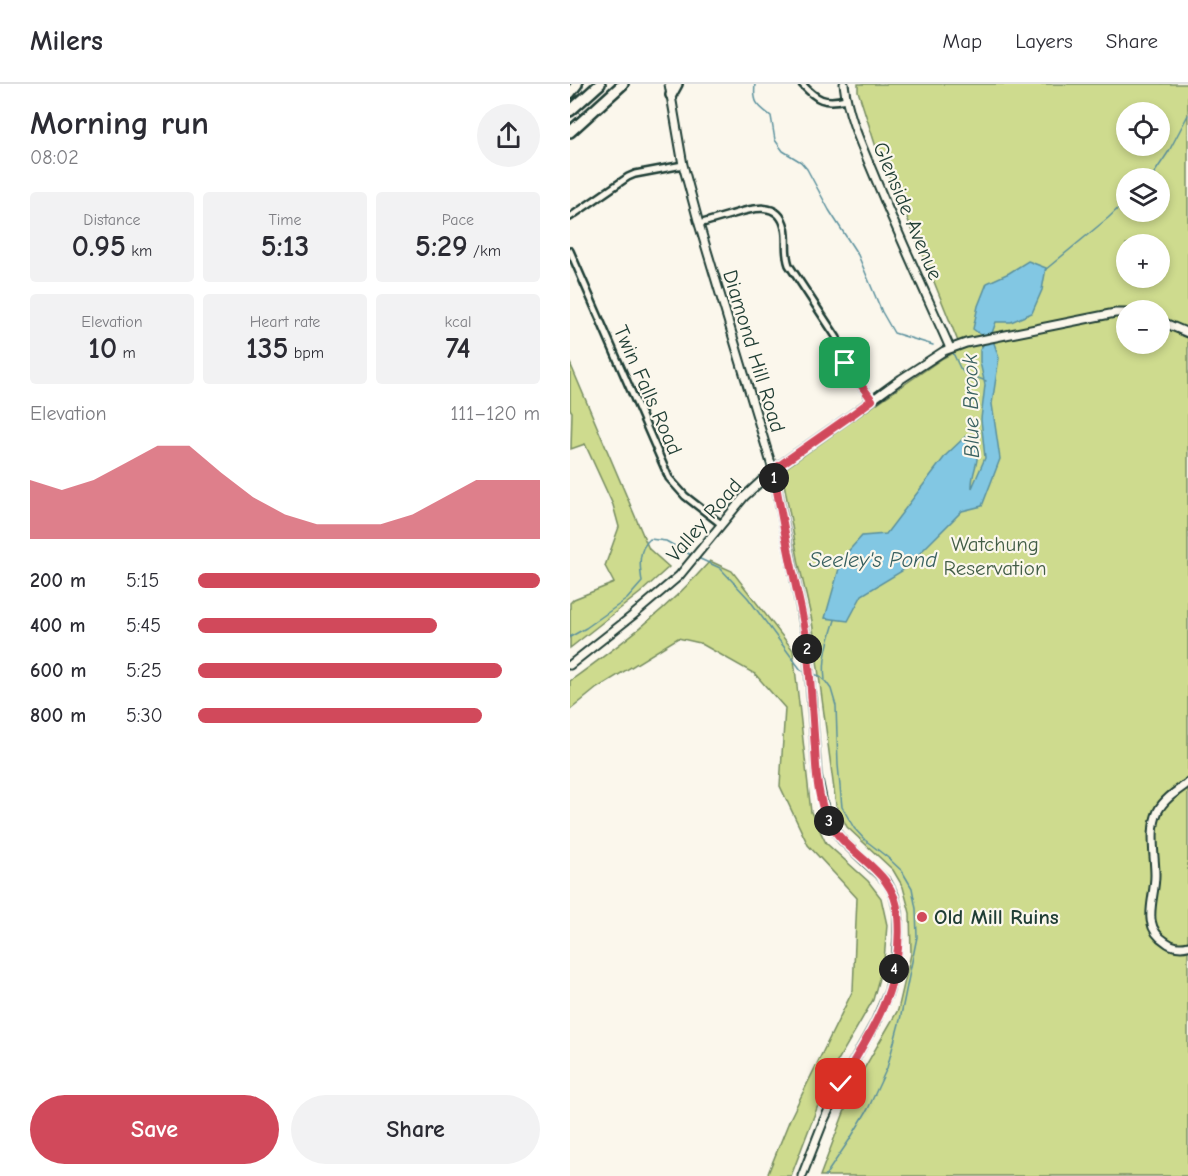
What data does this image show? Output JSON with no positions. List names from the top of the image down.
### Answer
{
  "streets": {
    "main road": ["Glenside Avenue", "Diamond Hill Road", "Valley Road"],
    "street": ["Twin Falls Road"]
  },
  "crossings": [
    ["Glenside Avenue", "Valley Road"],
    ["Diamond Hill Road", "Valley Road"],
    ["Twin Falls Road", "Valley Road"]
  ],
  "water": ["Blue Brook", "Seeley's Pond"],
  "parks": ["Watchung Reservation"],
  "places": ["Old Mill Ruins"],
  "page": {
    "header": "Milers",
    "nav": ["Map", "Layers", "Share"],
    "heading": ["Morning run", "08:02"],
    "map_buttons": ["+", "−"],
    "stats": [
      ["Distance", "0.95 km"],
      ["Time", "5:13"],
      ["Pace", "5:29 /km"],
      ["Elevation", "10 m"],
      ["Heart rate", "135 bpm"],
      ["kcal", "74"]
    ],
    "chart": ["Elevation", "111–120 m"],
    "pins": [
      "1",
      "2",
      "3",
      "4"
    ],
    "list": [
      {
        "name": "200 m",
        "note": "5:15"
      },
      {
        "name": "400 m",
        "note": "5:45"
      },
      {
        "name": "600 m",
        "note": "5:25"
      },
      {
        "name": "800 m",
        "note": "5:30"
      }
    ],
    "buttons": ["Save", "Share"]
  }
}
